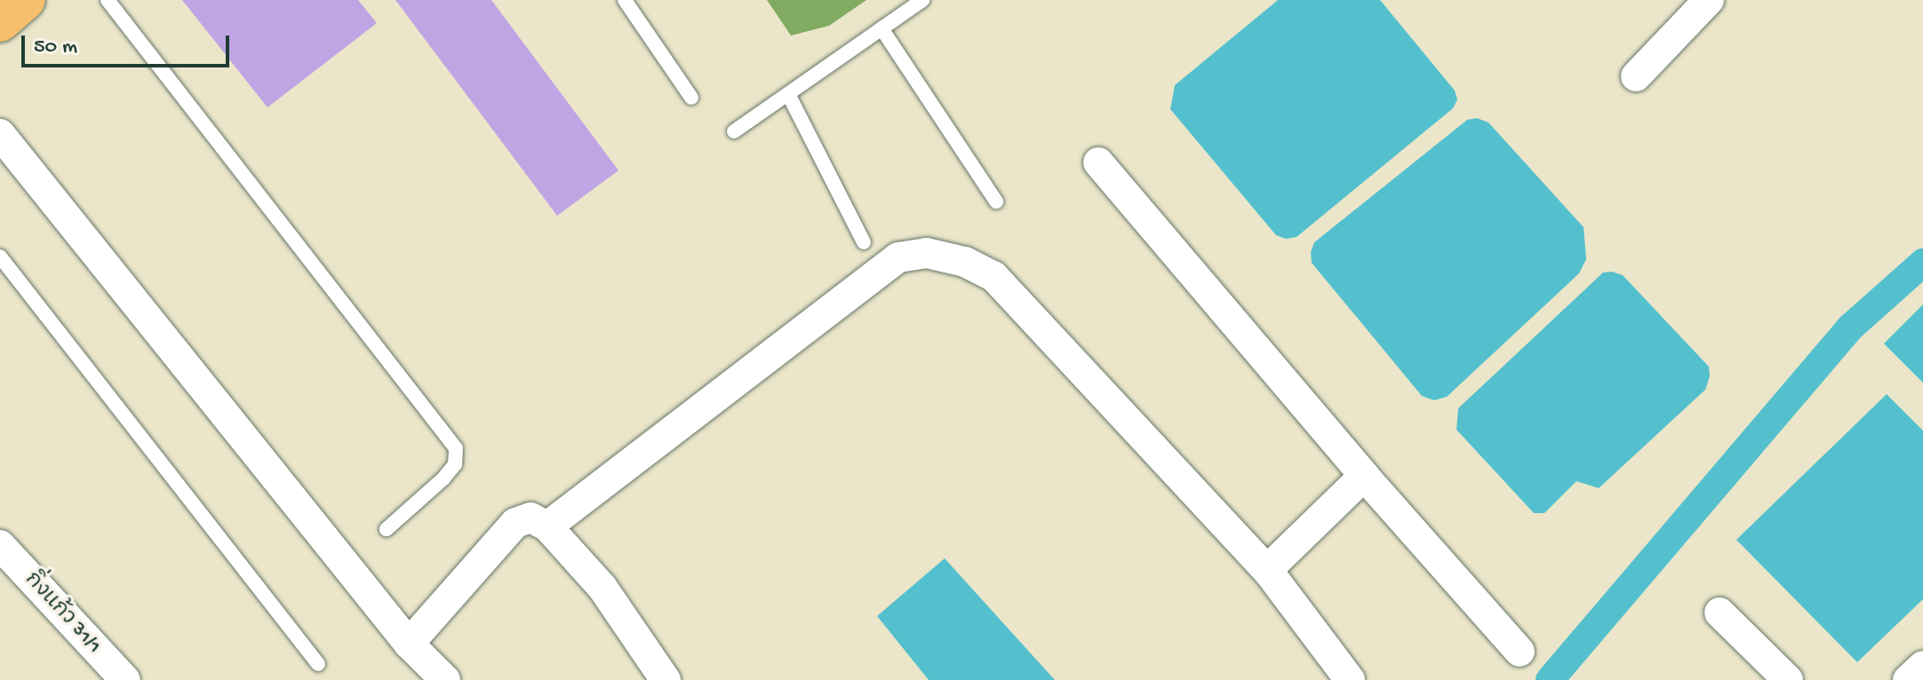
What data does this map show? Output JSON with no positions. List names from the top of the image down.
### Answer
{
  "streets": {
    "street": ["กิ่งแก้ว 31/1"]
  },
  "scale_bar": "50 m"
}
